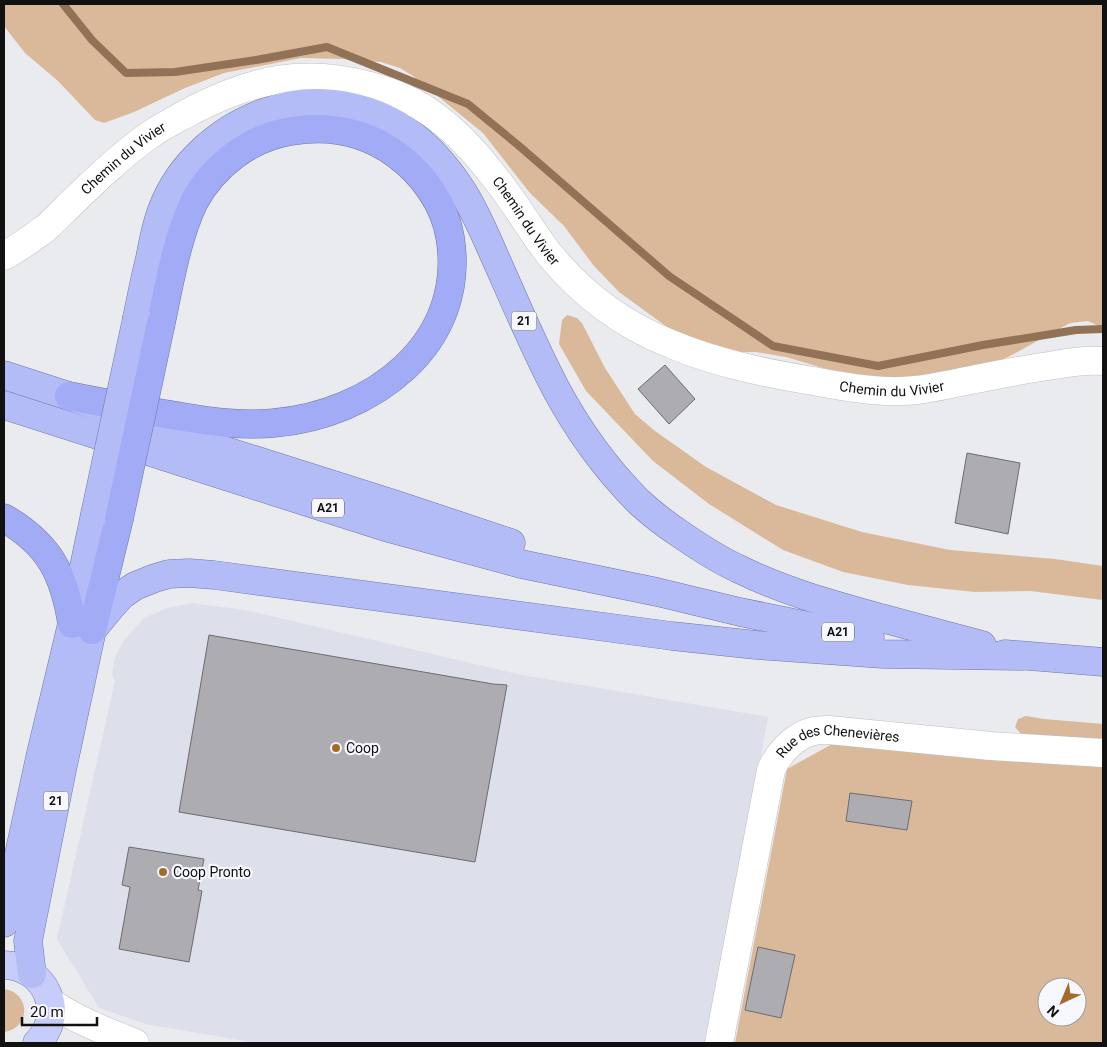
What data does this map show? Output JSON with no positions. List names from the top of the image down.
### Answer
{
  "streets": {
    "highway": ["21", "A21"],
    "street": ["Chemin du Vivier", "Rue des Chenevières"]
  },
  "crossings": [
    ["21", "A21"]
  ],
  "places": ["Coop", "Coop Pronto"],
  "scale_bar": "20 m",
  "north": "bottom left"
}
